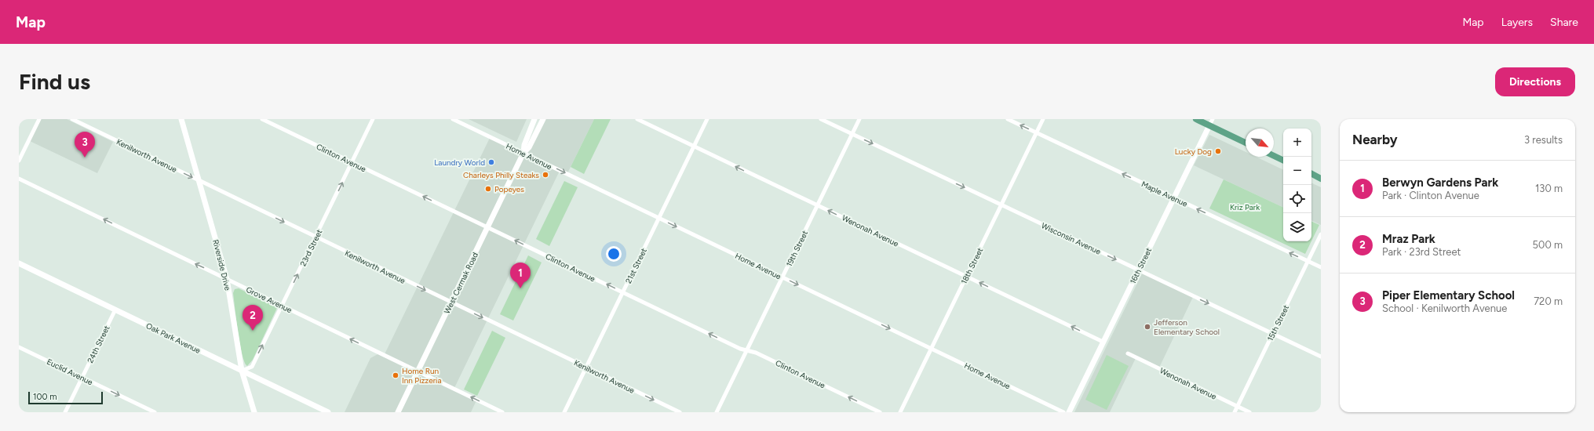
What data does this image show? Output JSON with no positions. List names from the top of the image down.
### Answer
{
  "streets": {
    "street": [
      "Kenilworth Avenue",
      "Home Avenue",
      "Clinton Avenue",
      "Maple Avenue",
      "Wenonah Avenue",
      "Wisconsin Avenue",
      "23rd Street",
      "19th Street",
      "Riverside Drive",
      "21st Street",
      "18th Street",
      "16th Street",
      "West Cermak Road",
      "Grove Avenue",
      "15th Street",
      "Oak Park Avenue",
      "24th Street",
      "Euclid Avenue"
    ]
  },
  "crossings": [
    ["Kenilworth Avenue", "23rd Street"],
    ["Kenilworth Avenue", "Riverside Drive"],
    ["Kenilworth Avenue", "21st Street"],
    ["Kenilworth Avenue", "West Cermak Road"],
    ["Home Avenue", "19th Street"],
    ["Home Avenue", "21st Street"],
    ["Home Avenue", "18th Street"],
    ["Home Avenue", "West Cermak Road"],
    ["Clinton Avenue", "23rd Street"],
    ["Clinton Avenue", "19th Street"],
    ["Clinton Avenue", "21st Street"],
    ["Clinton Avenue", "West Cermak Road"],
    ["Maple Avenue", "18th Street"],
    ["Maple Avenue", "16th Street"],
    ["Maple Avenue", "15th Street"],
    ["Wenonah Avenue", "19th Street"],
    ["Wenonah Avenue", "21st Street"],
    ["Wenonah Avenue", "18th Street"],
    ["Wenonah Avenue", "16th Street"],
    ["Wenonah Avenue", "15th Street"],
    ["Wisconsin Avenue", "19th Street"],
    ["Wisconsin Avenue", "18th Street"],
    ["Wisconsin Avenue", "16th Street"],
    ["Wisconsin Avenue", "15th Street"],
    ["23rd Street", "Riverside Drive"],
    ["23rd Street", "Grove Avenue"],
    ["23rd Street", "Oak Park Avenue"],
    ["Riverside Drive", "Grove Avenue"],
    ["Riverside Drive", "Oak Park Avenue"],
    ["West Cermak Road", "Grove Avenue"],
    ["Oak Park Avenue", "24th Street"],
    ["24th Street", "Euclid Avenue"]
  ],
  "one_way": [
    "Kenilworth Avenue",
    "Home Avenue",
    "Clinton Avenue",
    "Maple Avenue",
    "Wenonah Avenue",
    "Wisconsin Avenue",
    "23rd Street",
    "Grove Avenue",
    "Euclid Avenue"
  ],
  "parks": ["Kriz Park"],
  "places": [
    "Lucky Dog",
    "Laundry World",
    "Charleys Philly Steaks",
    "Popeyes",
    "Jefferson Elementary School",
    "Home Run Inn Pizzeria"
  ],
  "scale_bar": "100 m",
  "north": "bottom right",
  "page": {
    "header": "Map",
    "nav": ["Map", "Layers", "Share"],
    "buttons": "Directions",
    "title": "Find us",
    "heading": ["Nearby", "3 results"],
    "map_buttons": ["+", "−"],
    "pins": ["3", "1", "2"],
    "list": [
      {
        "mark": "1",
        "name": "Berwyn Gardens Park",
        "note": "Park · Clinton Avenue",
        "value": "130 m"
      },
      {
        "mark": "2",
        "name": "Mraz Park",
        "note": "Park · 23rd Street",
        "value": "500 m"
      },
      {
        "mark": "3",
        "name": "Piper Elementary School",
        "note": "School · Kenilworth Avenue",
        "value": "720 m"
      }
    ],
    "scale": "100 m"
  }
}
